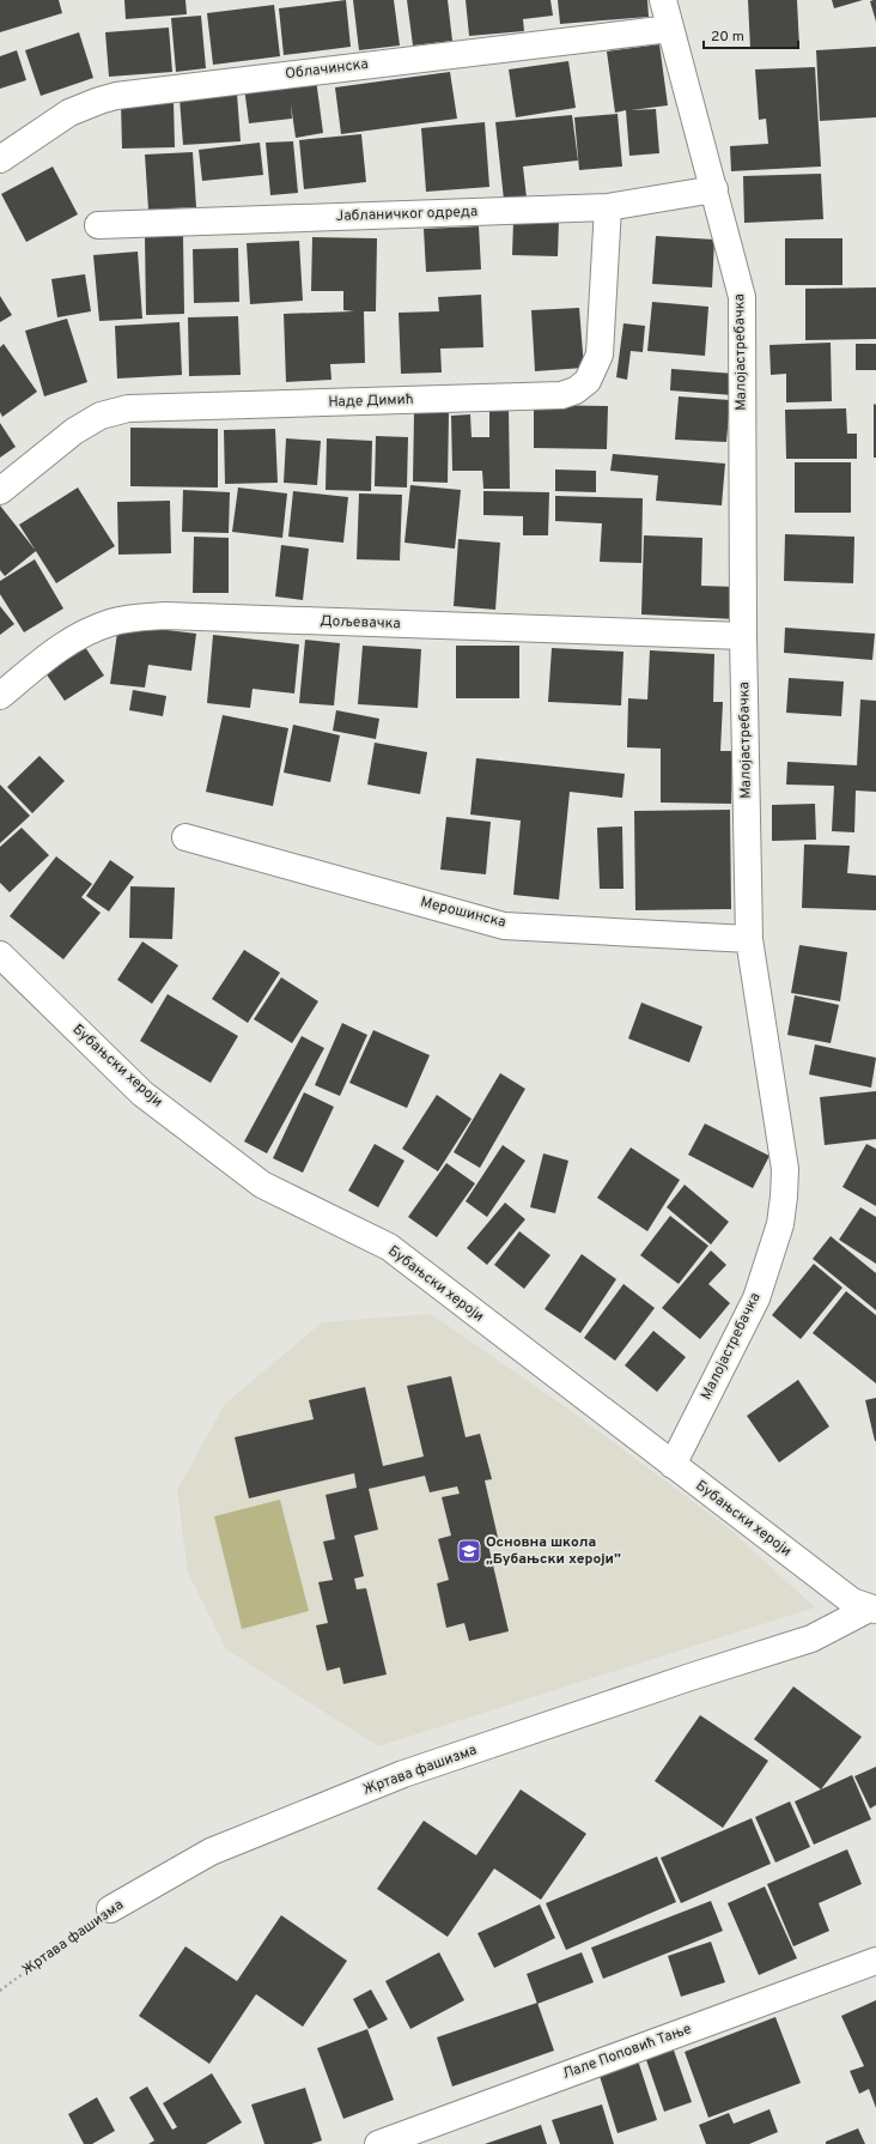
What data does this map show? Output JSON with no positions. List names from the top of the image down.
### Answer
{
  "streets": {
    "street": [
      "Облачинска",
      "Јабланичког одреда",
      "Малојастребачка",
      "Наде Димић",
      "Дољевачка",
      "Мерошинска",
      "Бубањски хероји",
      "Жртава фашизма",
      "Лале Поповић Тање"
    ]
  },
  "crossings": [
    ["Облачинска", "Малојастребачка"],
    ["Јабланичког одреда", "Малојастребачка"],
    ["Јабланичког одреда", "Наде Димић"],
    ["Малојастребачка", "Дољевачка"],
    ["Малојастребачка", "Мерошинска"],
    ["Малојастребачка", "Бубањски хероји"],
    ["Бубањски хероји", "Жртава фашизма"]
  ],
  "places": {
    "school or university": ["Основна школа „Бубањски хероји”"]
  },
  "scale_bar": "20 m"
}
